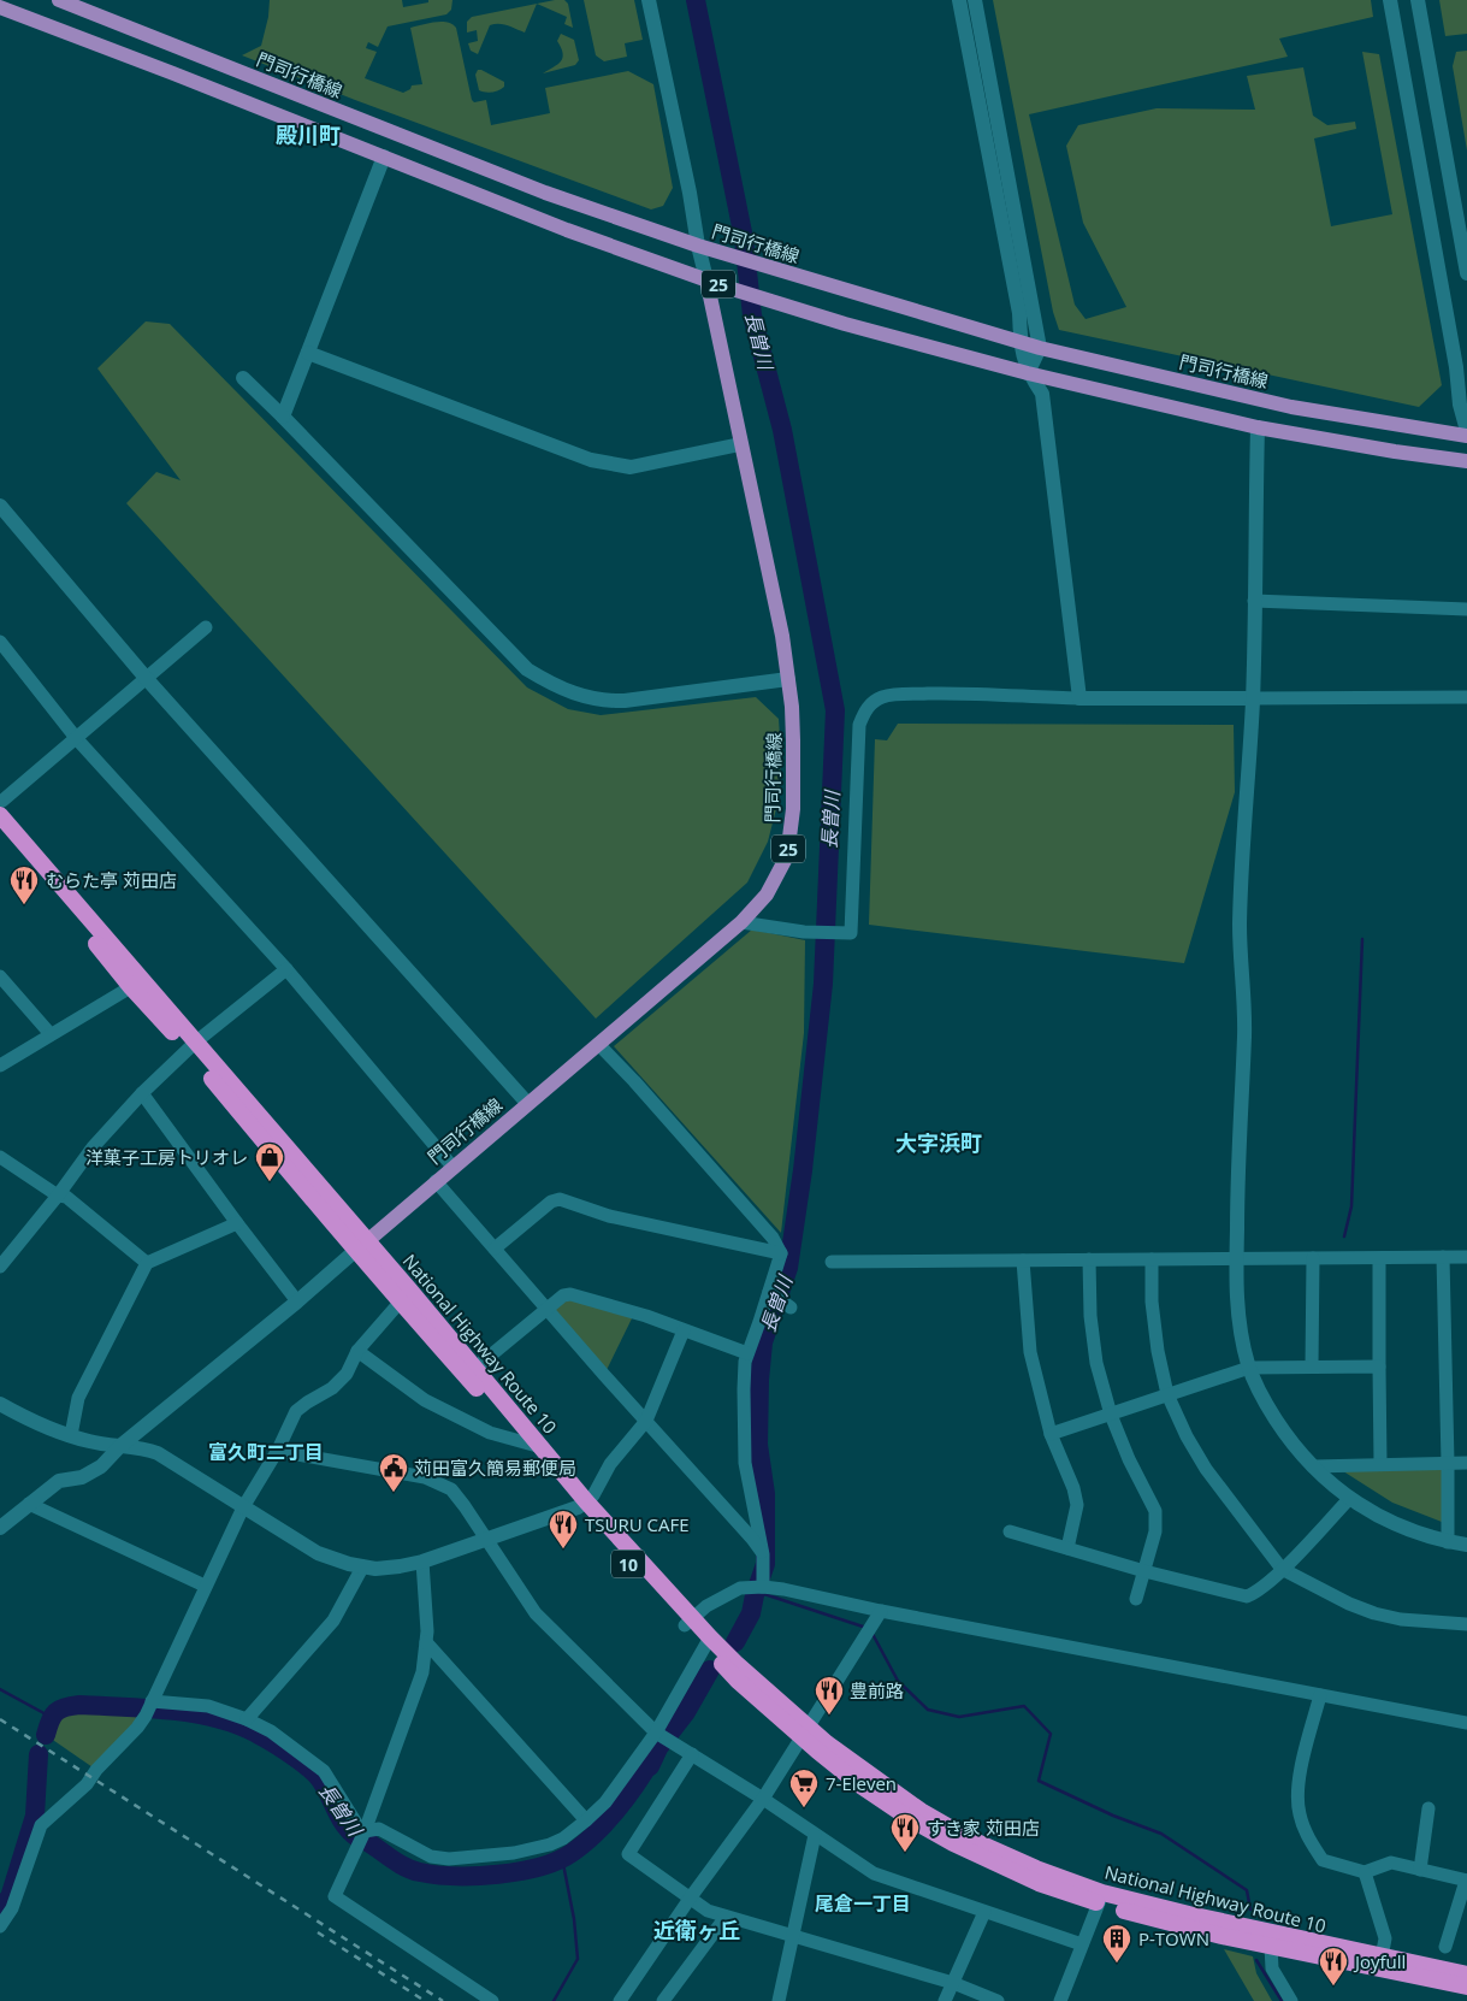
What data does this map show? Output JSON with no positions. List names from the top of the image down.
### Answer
{
  "streets": {
    "highway": ["National Highway Route 10", "10"],
    "main road": ["門司行橋線", "25"]
  },
  "crossings": [
    ["門司行橋線", "25"],
    ["門司行橋線", "National Highway Route 10"]
  ],
  "districts": [
    "殿川町",
    "大字浜町",
    "富久町二丁目",
    "尾倉一丁目",
    "近衛ヶ丘"
  ],
  "water": ["長曽川"],
  "places": {
    "restaurant": [
      "むらた亭 苅田店",
      "TSURU CAFE",
      "豊前路",
      "すき家 苅田店",
      "Joyfull"
    ],
    "shop": ["洋菓子工房トリオレ"],
    "public building": ["苅田富久簡易郵便局"],
    "supermarket": ["7-Eleven"],
    "building": ["P-TOWN"]
  }
}
